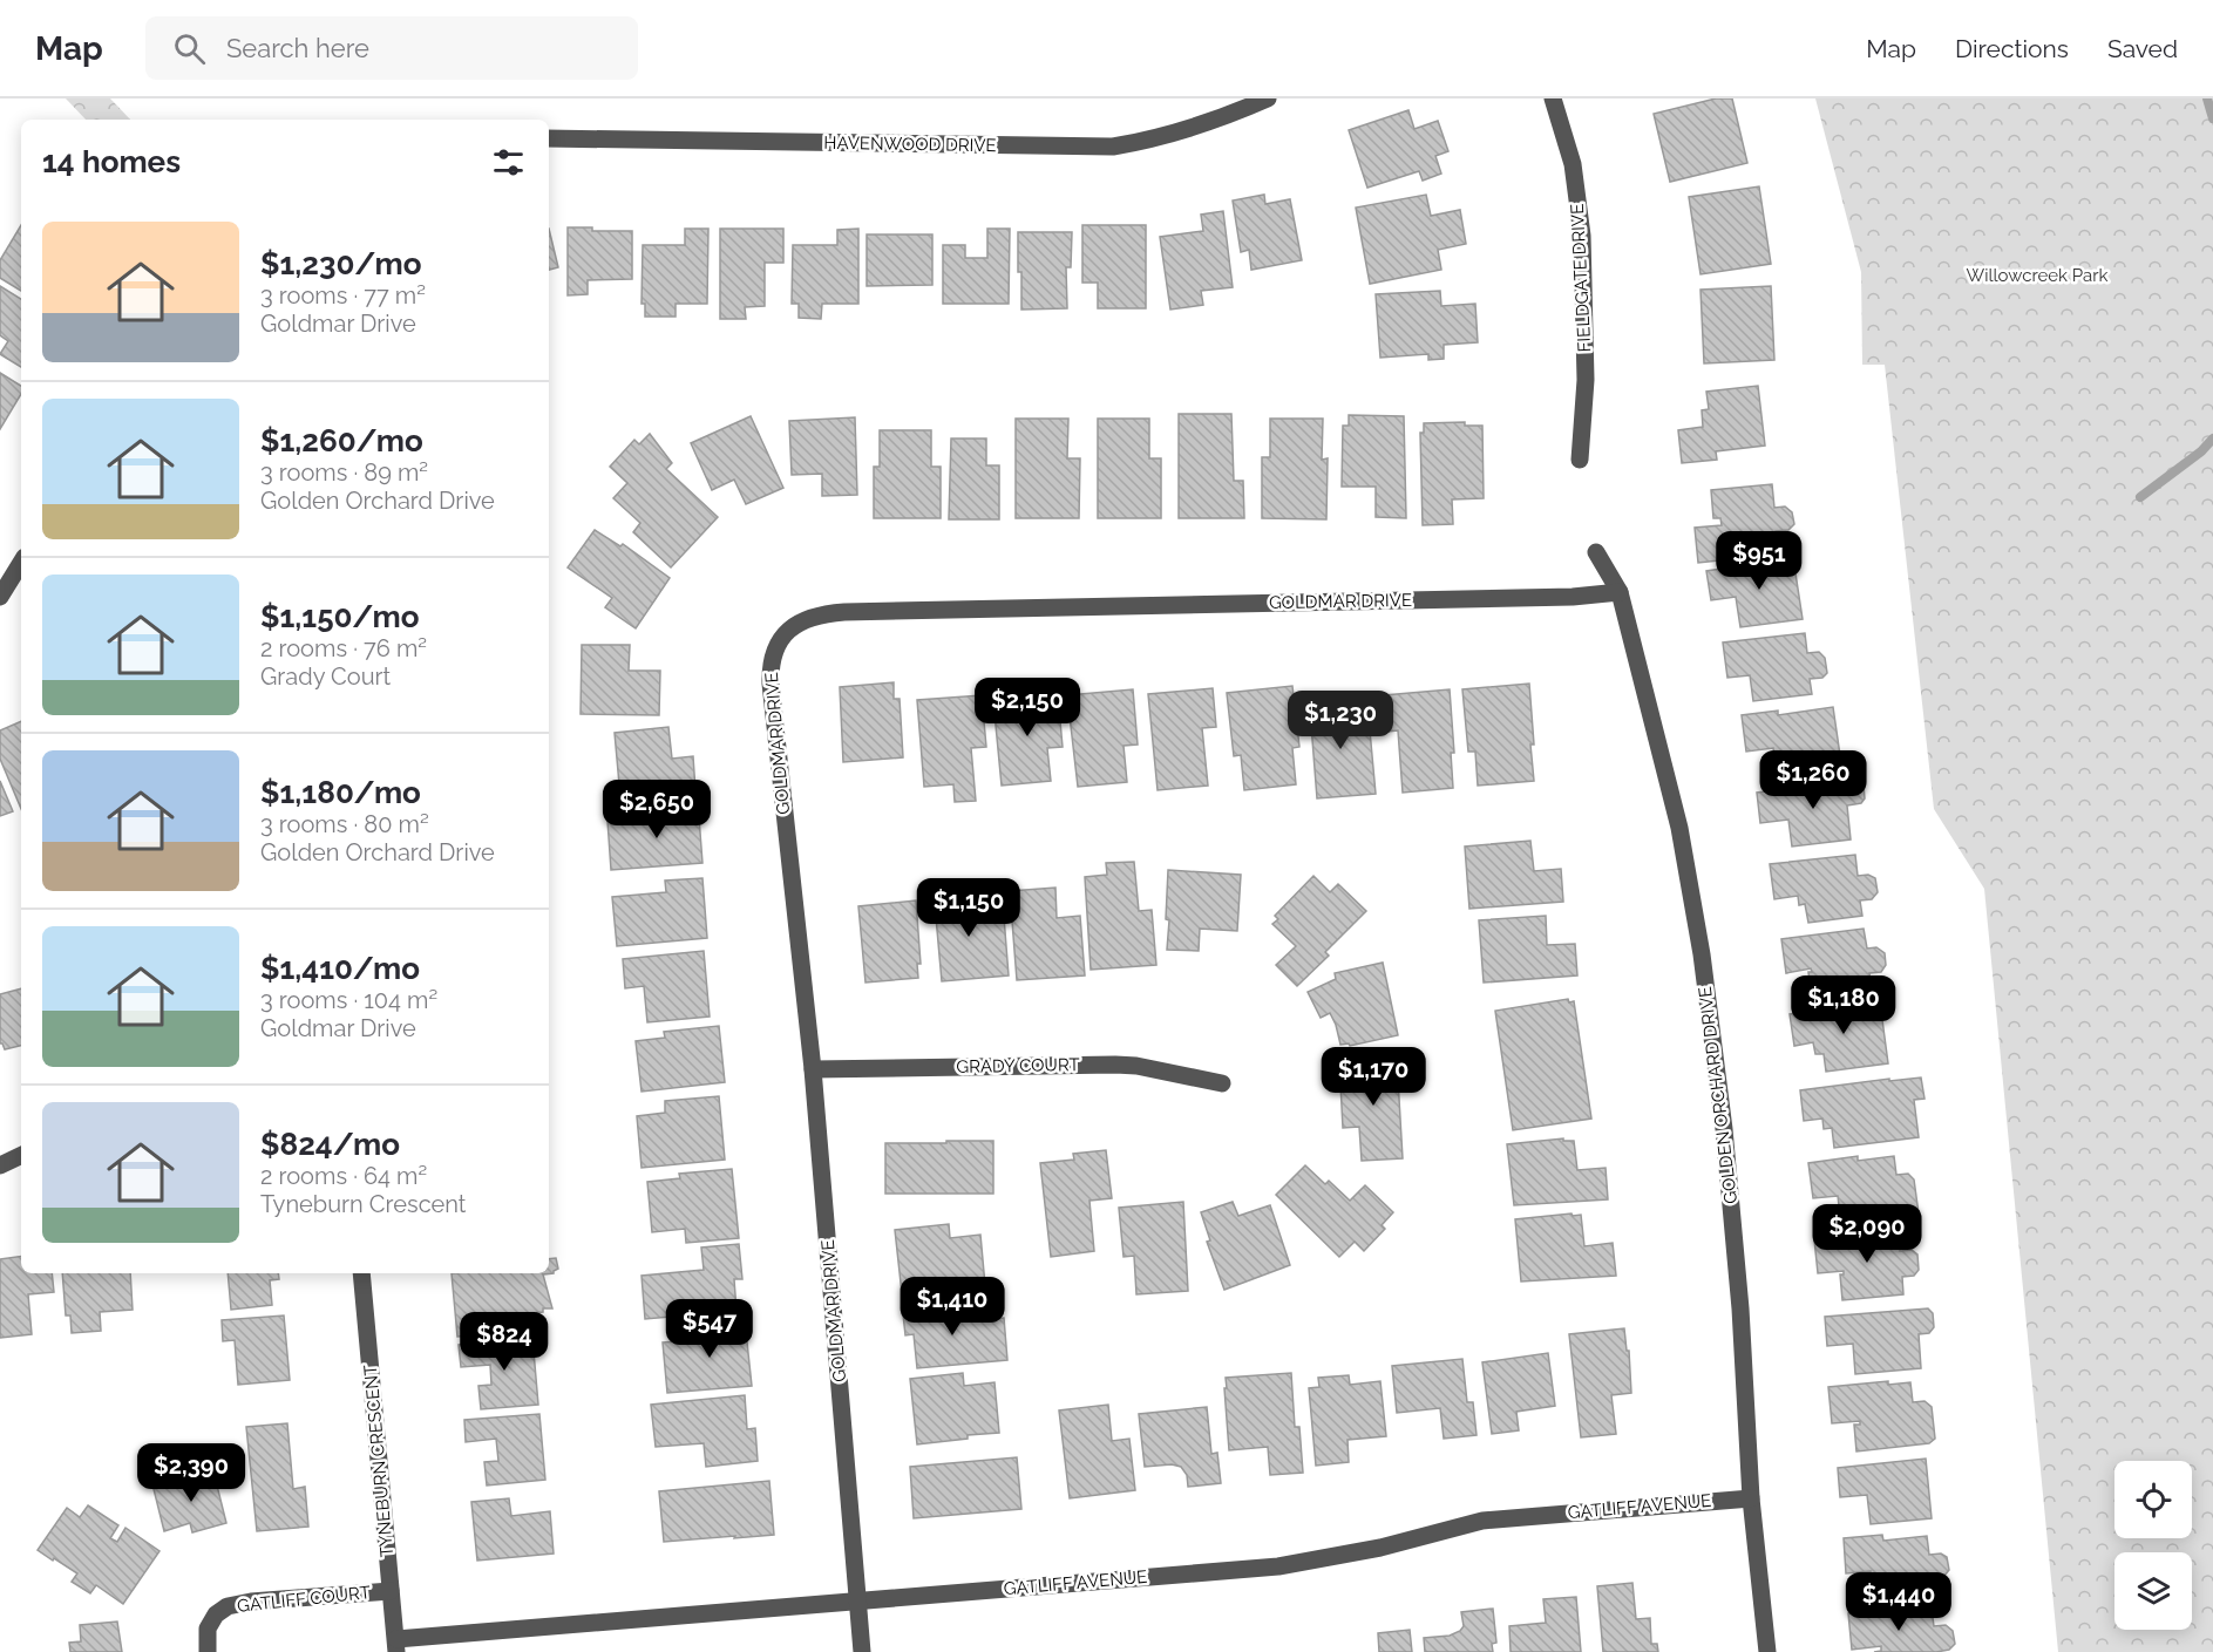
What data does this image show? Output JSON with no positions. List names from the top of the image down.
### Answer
{
  "streets": {
    "street": [
      "HAVENWOOD DRIVE",
      "FIELDGATE DRIVE",
      "GOLDMAR DRIVE",
      "GRADY COURT",
      "GOLDEN ORCHARD DRIVE",
      "TYNEBURN CRESCENT",
      "GATLIFF AVENUE",
      "GATLIFF COURT"
    ]
  },
  "crossings": [
    ["GOLDMAR DRIVE", "GRADY COURT"],
    ["GOLDMAR DRIVE", "GOLDEN ORCHARD DRIVE"],
    ["GOLDMAR DRIVE", "GATLIFF AVENUE"],
    ["GOLDEN ORCHARD DRIVE", "GATLIFF AVENUE"],
    ["TYNEBURN CRESCENT", "GATLIFF AVENUE"],
    ["TYNEBURN CRESCENT", "GATLIFF COURT"]
  ],
  "parks": ["Willowcreek Park"],
  "page": {
    "header": "Map",
    "search": "Search here",
    "nav": ["Map", "Directions", "Saved"],
    "heading": "14 homes",
    "list": [
      {
        "name": "$1,230/mo",
        "note": "3 rooms · 77 m² · Goldmar Drive"
      },
      {
        "name": "$1,260/mo",
        "note": "3 rooms · 89 m² · Golden Orchard Drive"
      },
      {
        "name": "$1,150/mo",
        "note": "2 rooms · 76 m² · Grady Court"
      },
      {
        "name": "$1,180/mo",
        "note": "3 rooms · 80 m² · Golden Orchard Drive"
      },
      {
        "name": "$1,410/mo",
        "note": "3 rooms · 104 m² · Goldmar Drive"
      },
      {
        "name": "$824/mo",
        "note": "2 rooms · 64 m² · Tyneburn Crescent"
      }
    ],
    "price": [
      "$951",
      "$2,150",
      "$1,230",
      "$1,260",
      "$2,650",
      "$1,150",
      "$1,180",
      "$1,170",
      "$2,090",
      "$1,410",
      "$547",
      "$824",
      "$2,390",
      "$1,440"
    ]
  }
}
